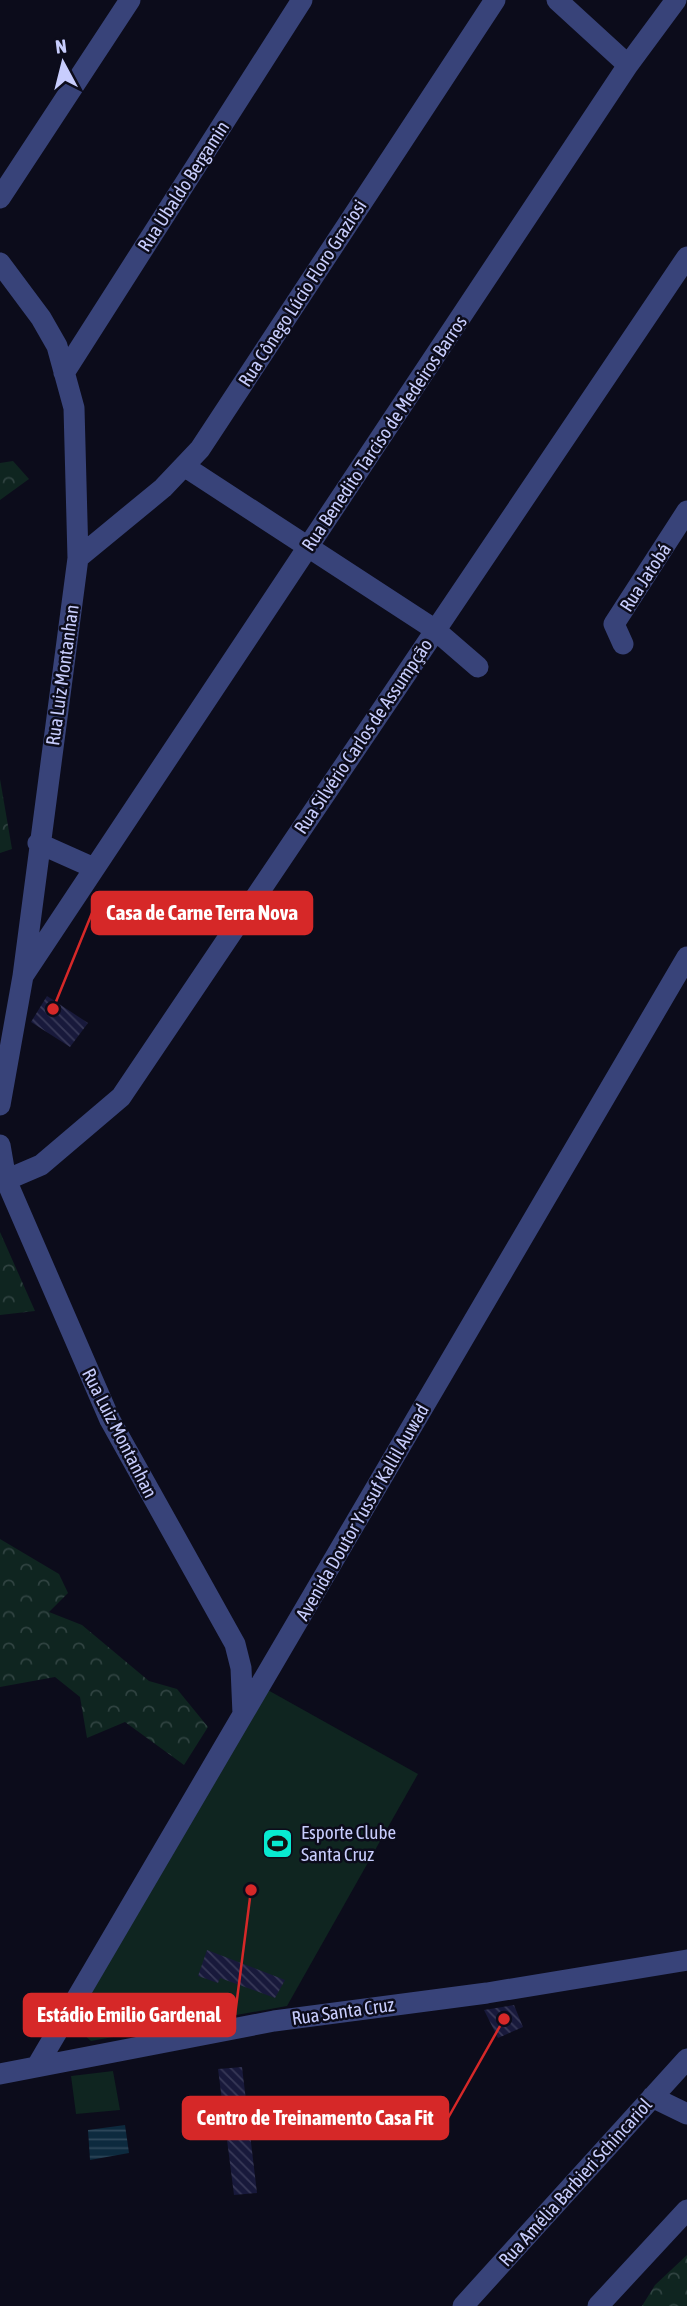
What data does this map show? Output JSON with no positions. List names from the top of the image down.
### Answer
{
  "streets": {
    "street": [
      "Rua Ubaldo Bergamin",
      "Rua Cônego Lúcio Floro Graziosi",
      "Rua Benedito Tarciso de Medeiros Barros",
      "Rua Jatobá",
      "Rua Luiz Montanhan",
      "Rua Silvério Carlos de Assumpção",
      "Avenida Doutor Yussuf Kallil Auwad",
      "Rua Santa Cruz",
      "Rua Amélia Barbieri Schincariol"
    ]
  },
  "crossings": [
    ["Rua Ubaldo Bergamin", "Rua Luiz Montanhan"],
    ["Rua Cônego Lúcio Floro Graziosi", "Rua Luiz Montanhan"],
    ["Rua Benedito Tarciso de Medeiros Barros", "Rua Luiz Montanhan"],
    ["Rua Luiz Montanhan", "Rua Silvério Carlos de Assumpção"],
    ["Rua Luiz Montanhan", "Avenida Doutor Yussuf Kallil Auwad"],
    ["Avenida Doutor Yussuf Kallil Auwad", "Rua Santa Cruz"]
  ],
  "places": {
    "other": ["Casa de Carne Terra Nova", "Estádio Emilio Gardenal", "Centro de Treinamento Casa Fit"],
    "sports": ["Esporte Clube Santa Cruz"]
  },
  "north": "top"
}
